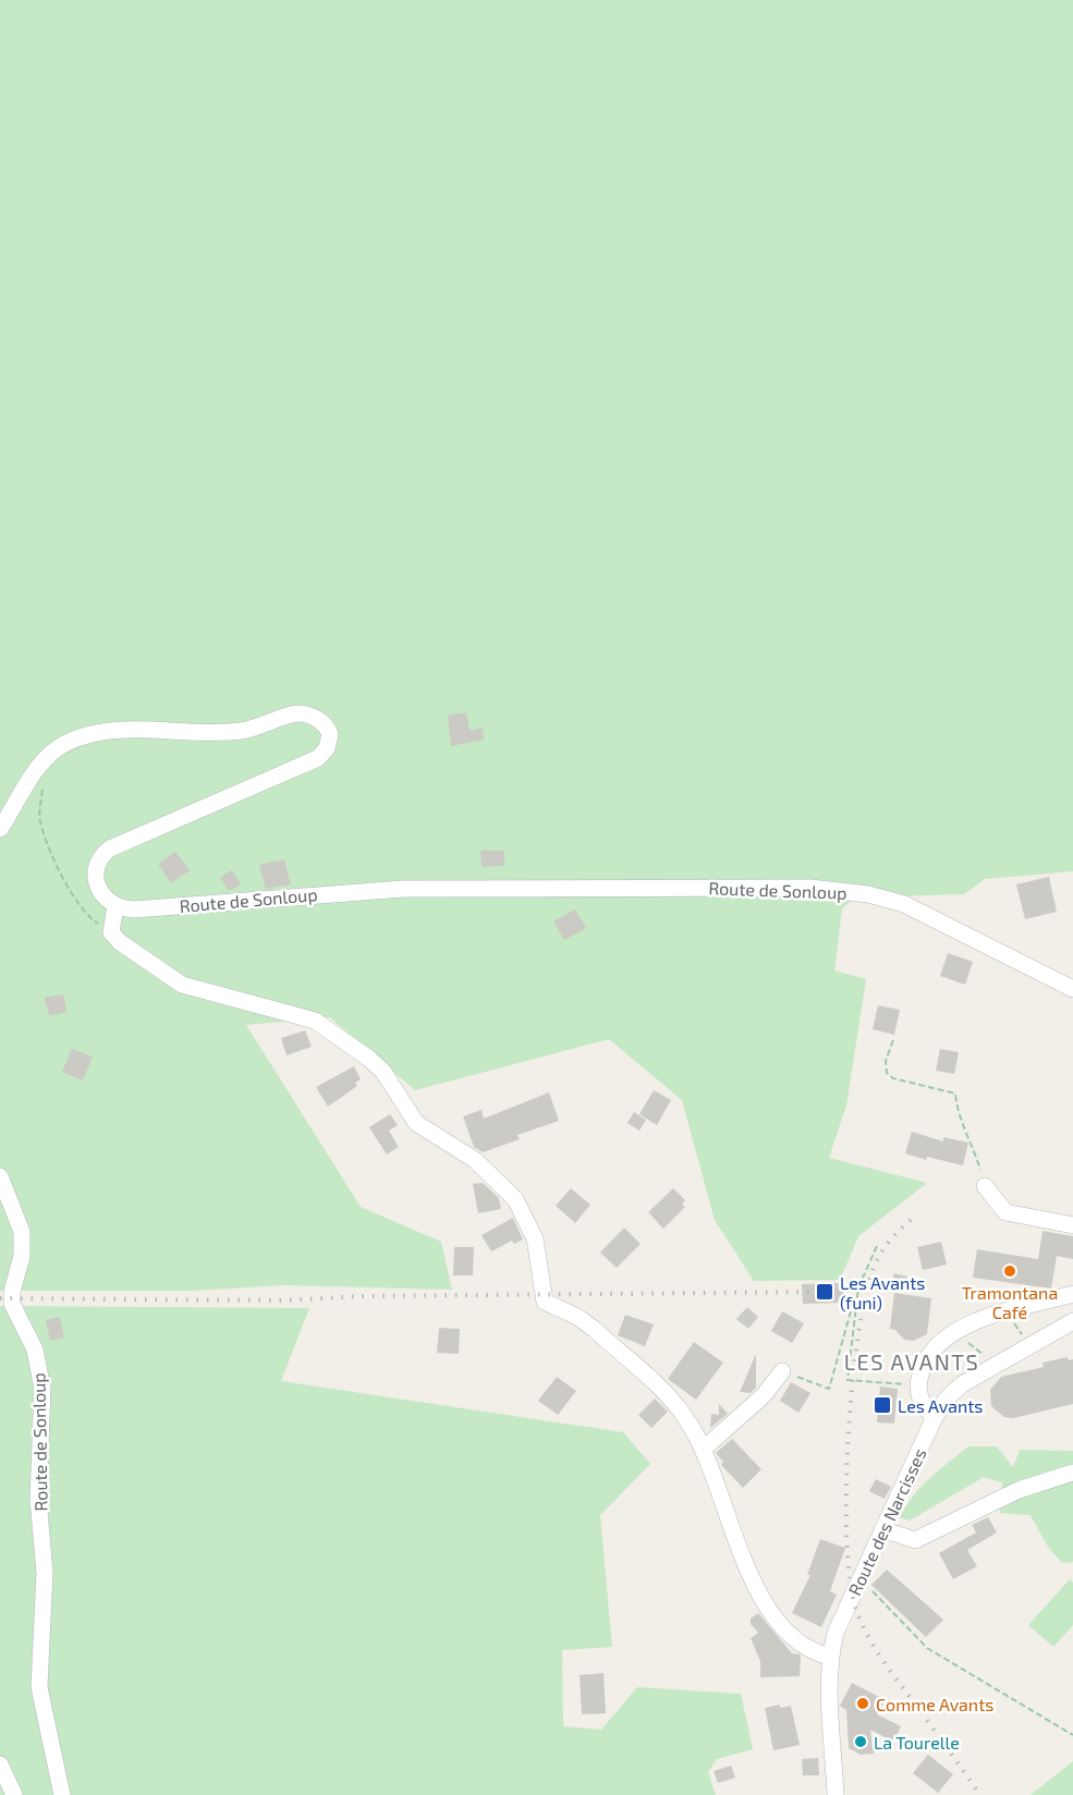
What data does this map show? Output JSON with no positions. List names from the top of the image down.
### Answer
{
  "streets": {
    "street": ["Route de Sonloup", "Route des Narcisses"]
  },
  "districts": ["LES AVANTS"],
  "places": {
    "other": ["Tramontana Café", "Comme Avants", "La Tourelle"],
    "transit": ["Les Avants (funi)", "Les Avants"]
  }
}
